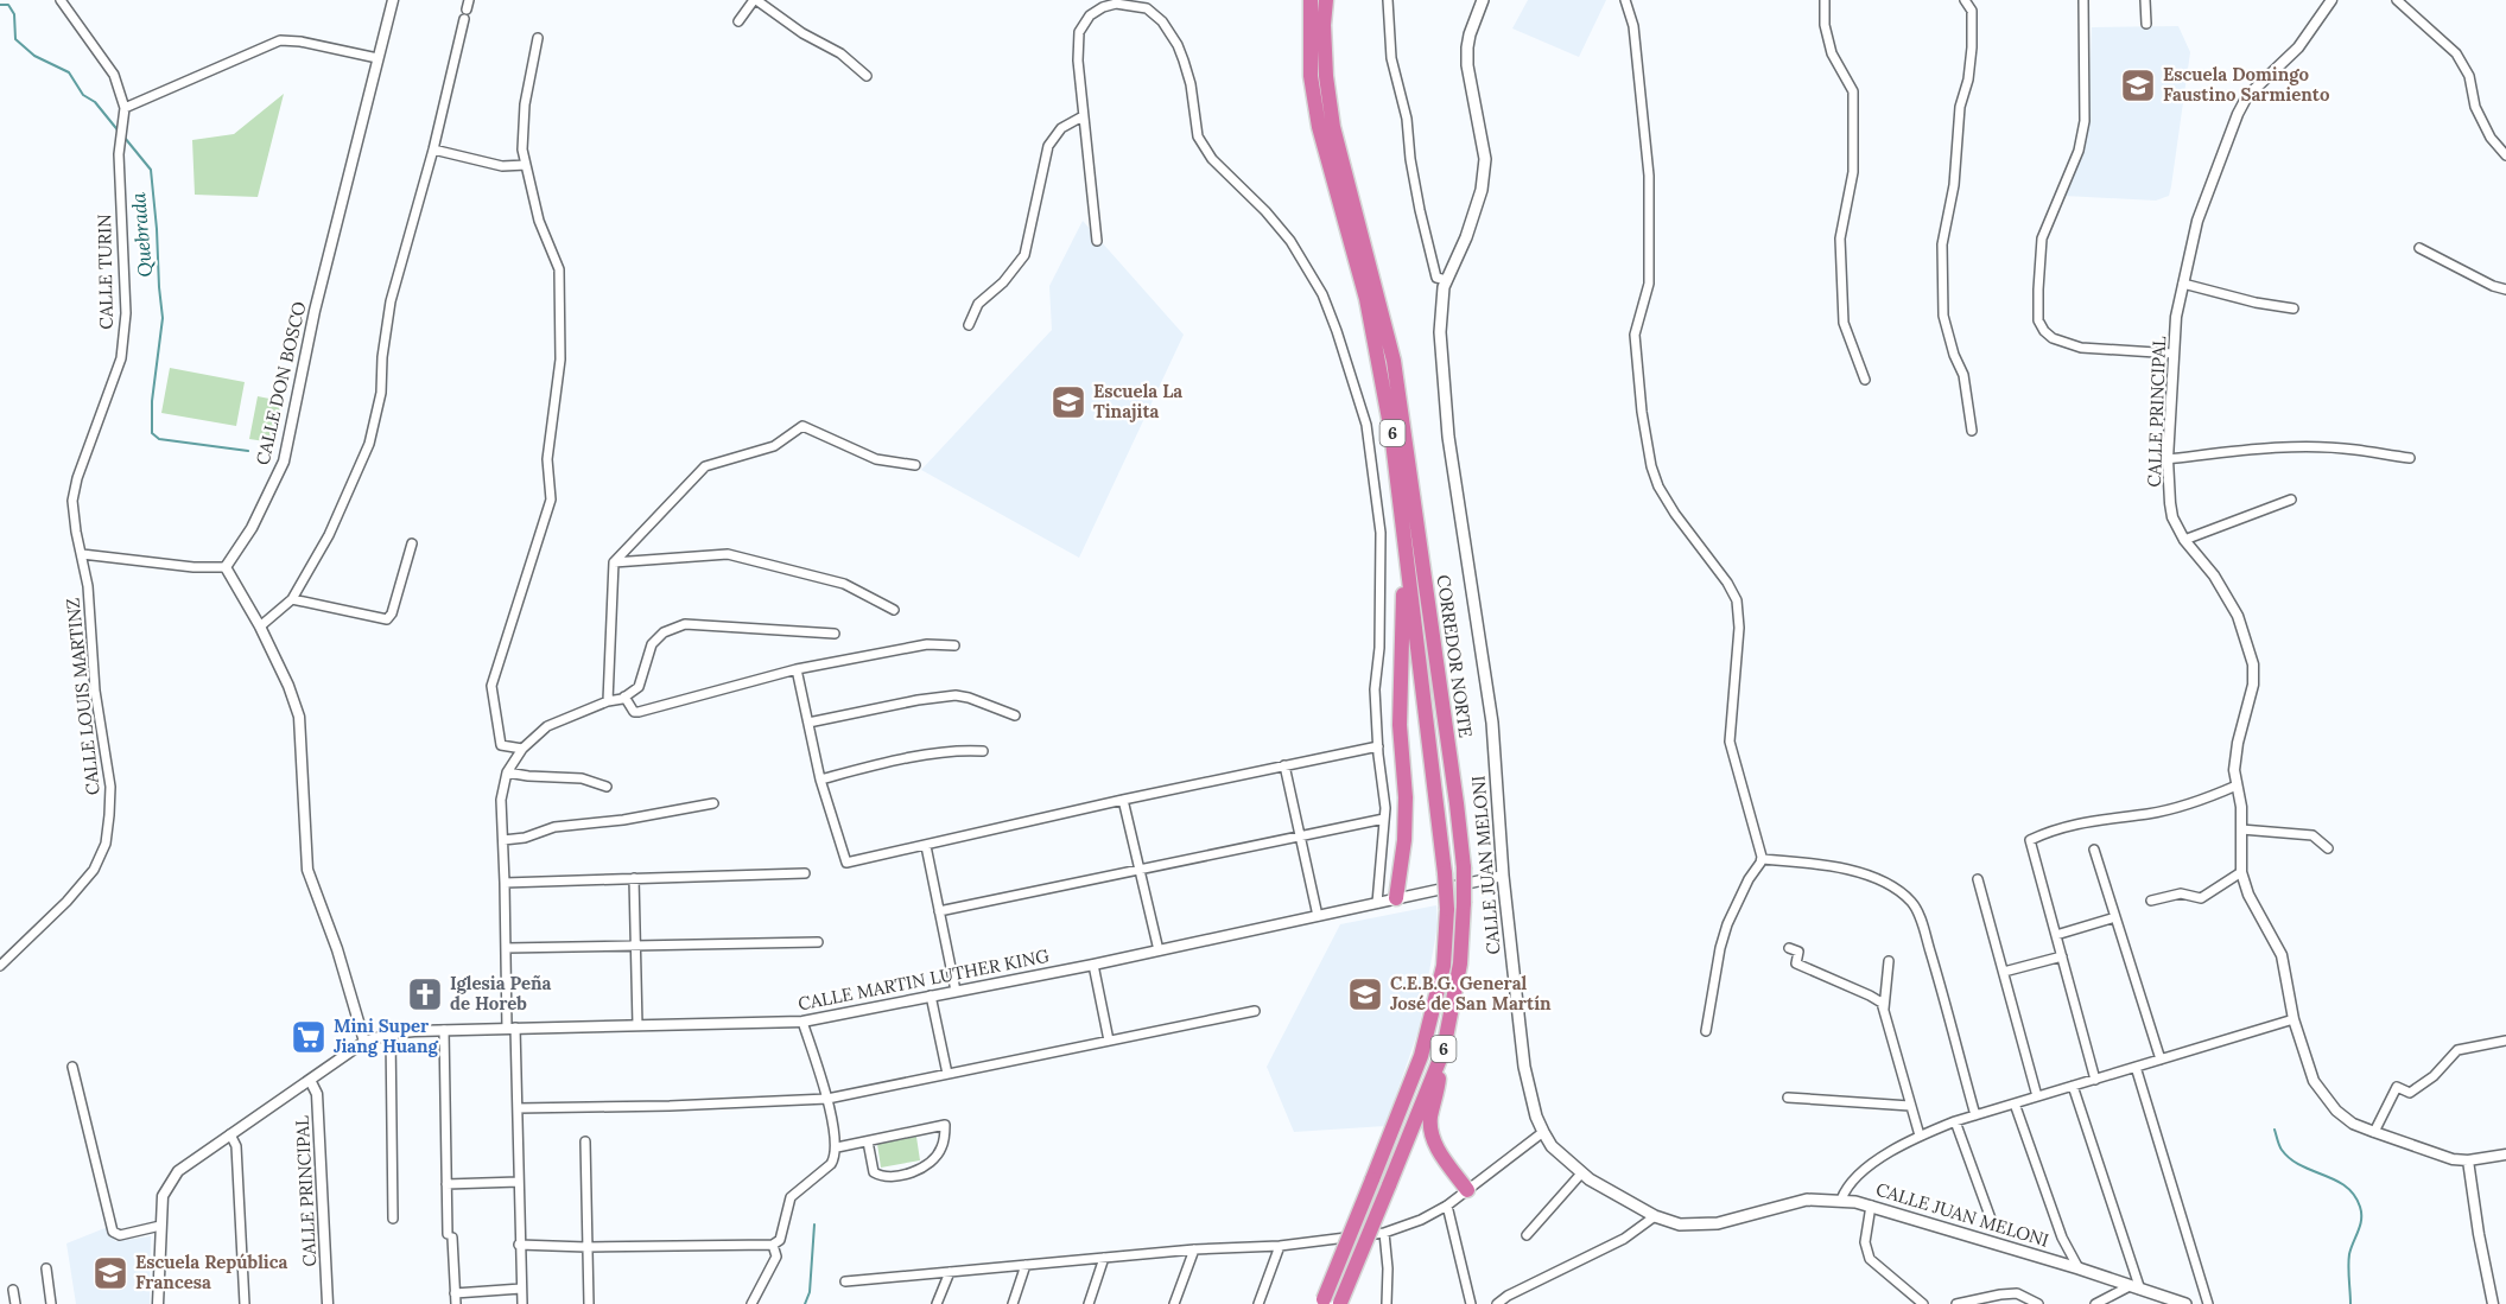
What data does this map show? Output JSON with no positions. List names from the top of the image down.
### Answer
{
  "streets": {
    "highway": ["6", "CORREDOR NORTE"],
    "main road": ["CALLE JUAN MELONI"],
    "street": [
      "CALLE TURIN",
      "CALLE DON BOSCO",
      "CALLE PRINCIPAL",
      "CALLE LOUIS MARTINZ",
      "CALLE MARTIN LUTHER KING"
    ]
  },
  "crossings": [
    ["CALLE TURIN", "CALLE LOUIS MARTINZ"],
    ["CALLE PRINCIPAL", "CALLE MARTIN LUTHER KING"],
    ["CALLE JUAN MELONI", "CALLE MARTIN LUTHER KING"]
  ],
  "water": ["Quebrada"],
  "places": {
    "school or university": [
      "Escuela Domingo Faustino Sarmiento",
      "Escuela La Tinajita",
      "C.E.B.G. General José de San Martín",
      "Escuela República Francesa"
    ],
    "church": ["Iglesia Peña de Horeb"],
    "supermarket": ["Mini Super Jiang Huang"]
  }
}
